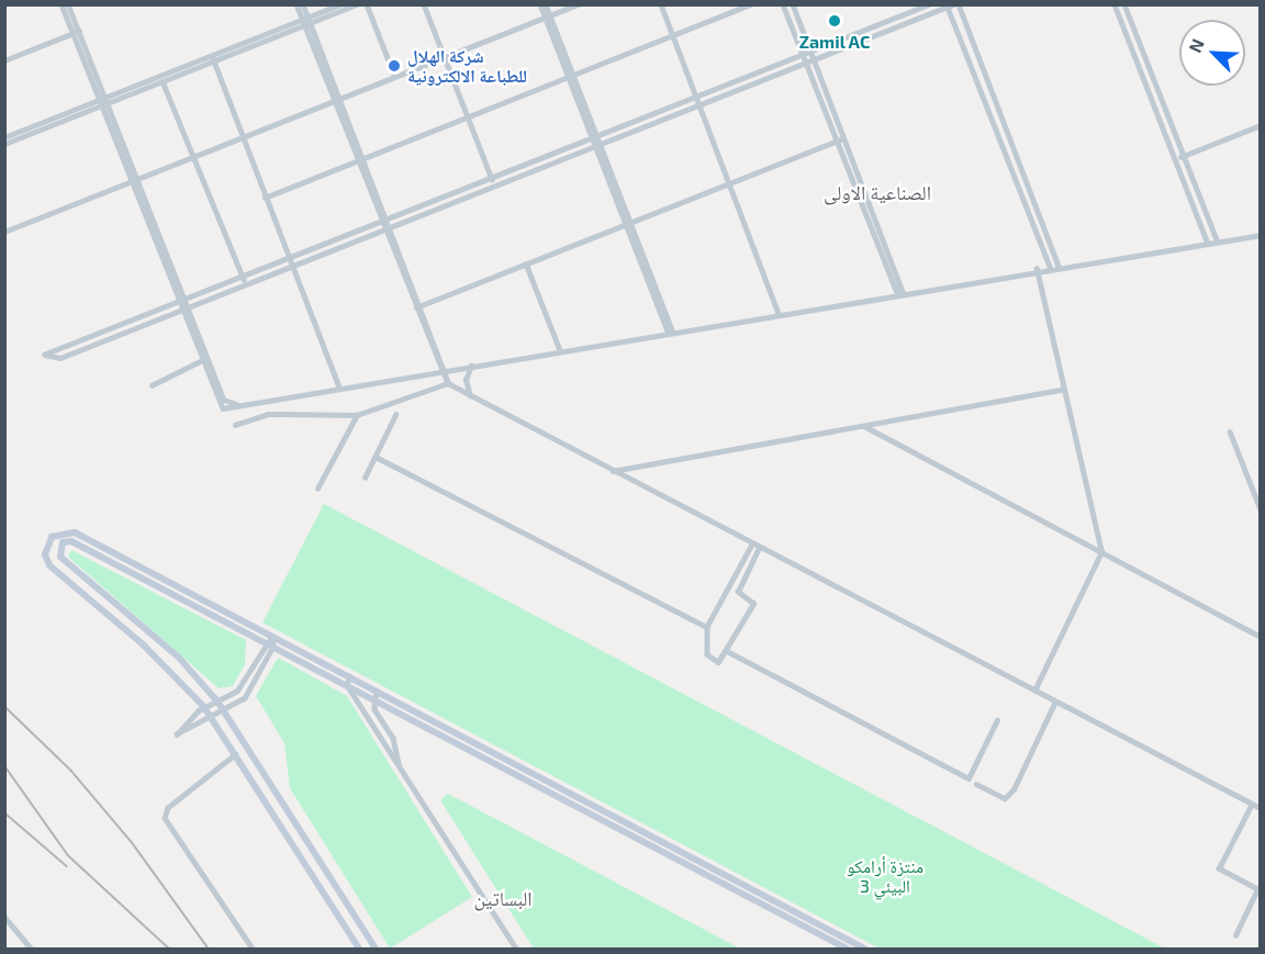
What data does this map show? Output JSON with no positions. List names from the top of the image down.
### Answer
{
  "districts": ["الصناعية الاولى", "البساتين"],
  "parks": ["منتزة أرامكو البيئي 3"],
  "places": ["Zamil AC", "شركة الهلال للطباعة الالكترونية"],
  "north": "top left"
}
